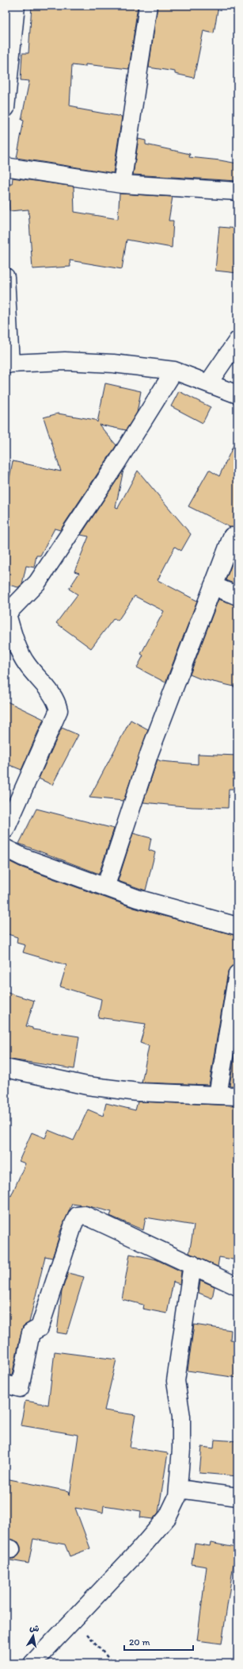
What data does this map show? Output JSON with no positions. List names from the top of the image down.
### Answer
{
  "scale_bar": "20 m",
  "north": "top"
}
